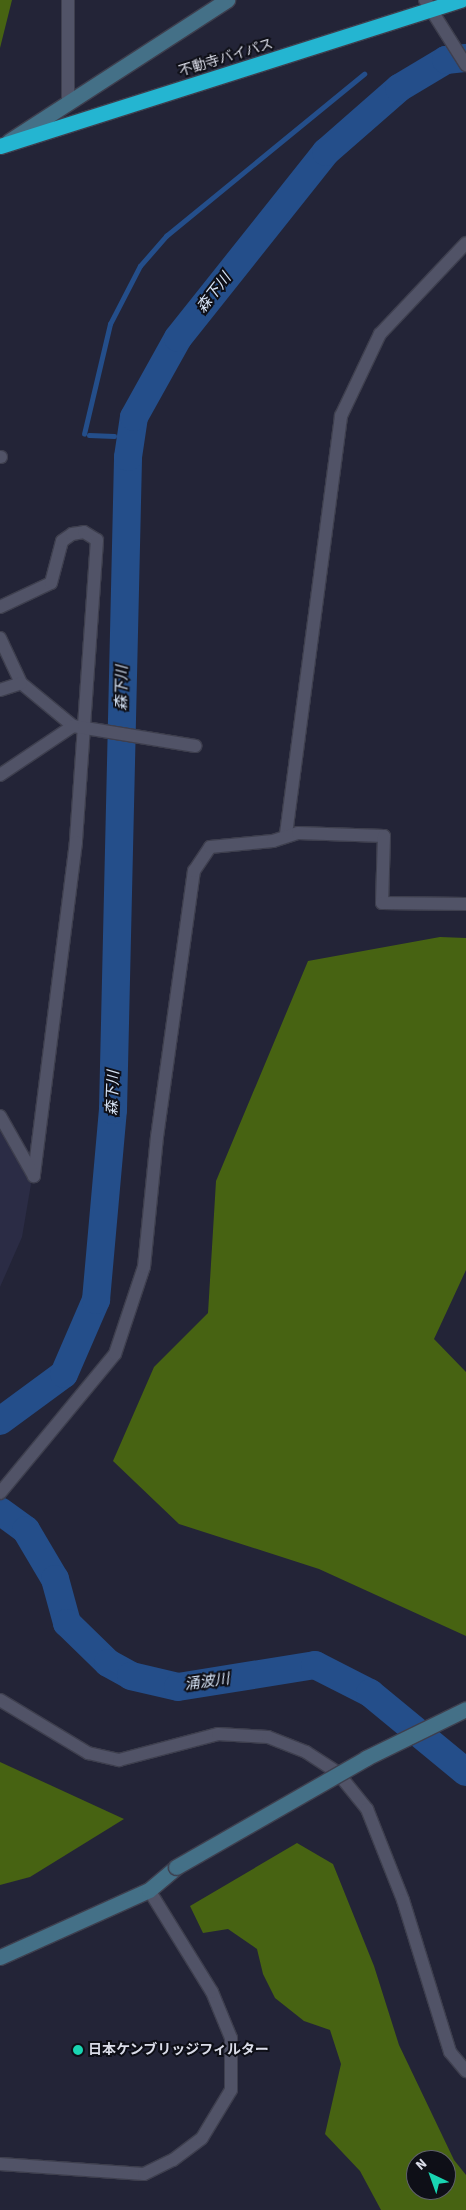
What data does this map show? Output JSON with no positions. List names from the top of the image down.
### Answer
{
  "streets": {
    "highway": ["不動寺バイパス"]
  },
  "water": ["森下川", "涌波川"],
  "places": ["日本ケンブリッジフィルター"],
  "north": "top left"
}
